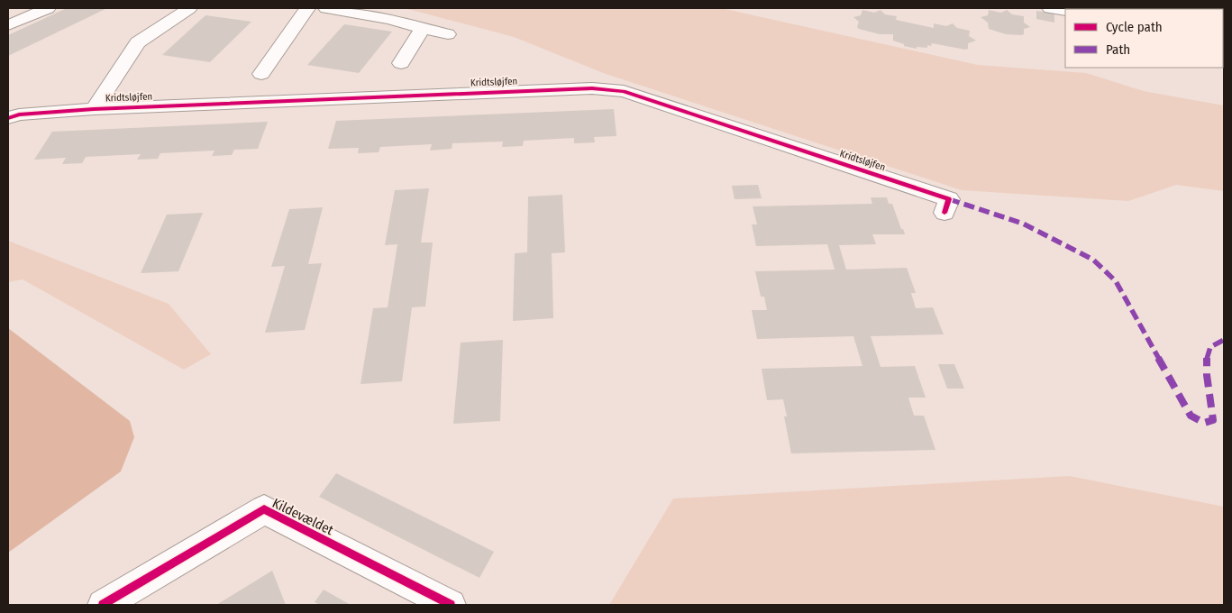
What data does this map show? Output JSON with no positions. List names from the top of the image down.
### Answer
{
  "streets": {
    "street": ["Kridtsløjfen", "Kildevældet"]
  },
  "legend": ["Cycle path", "Path"]
}
